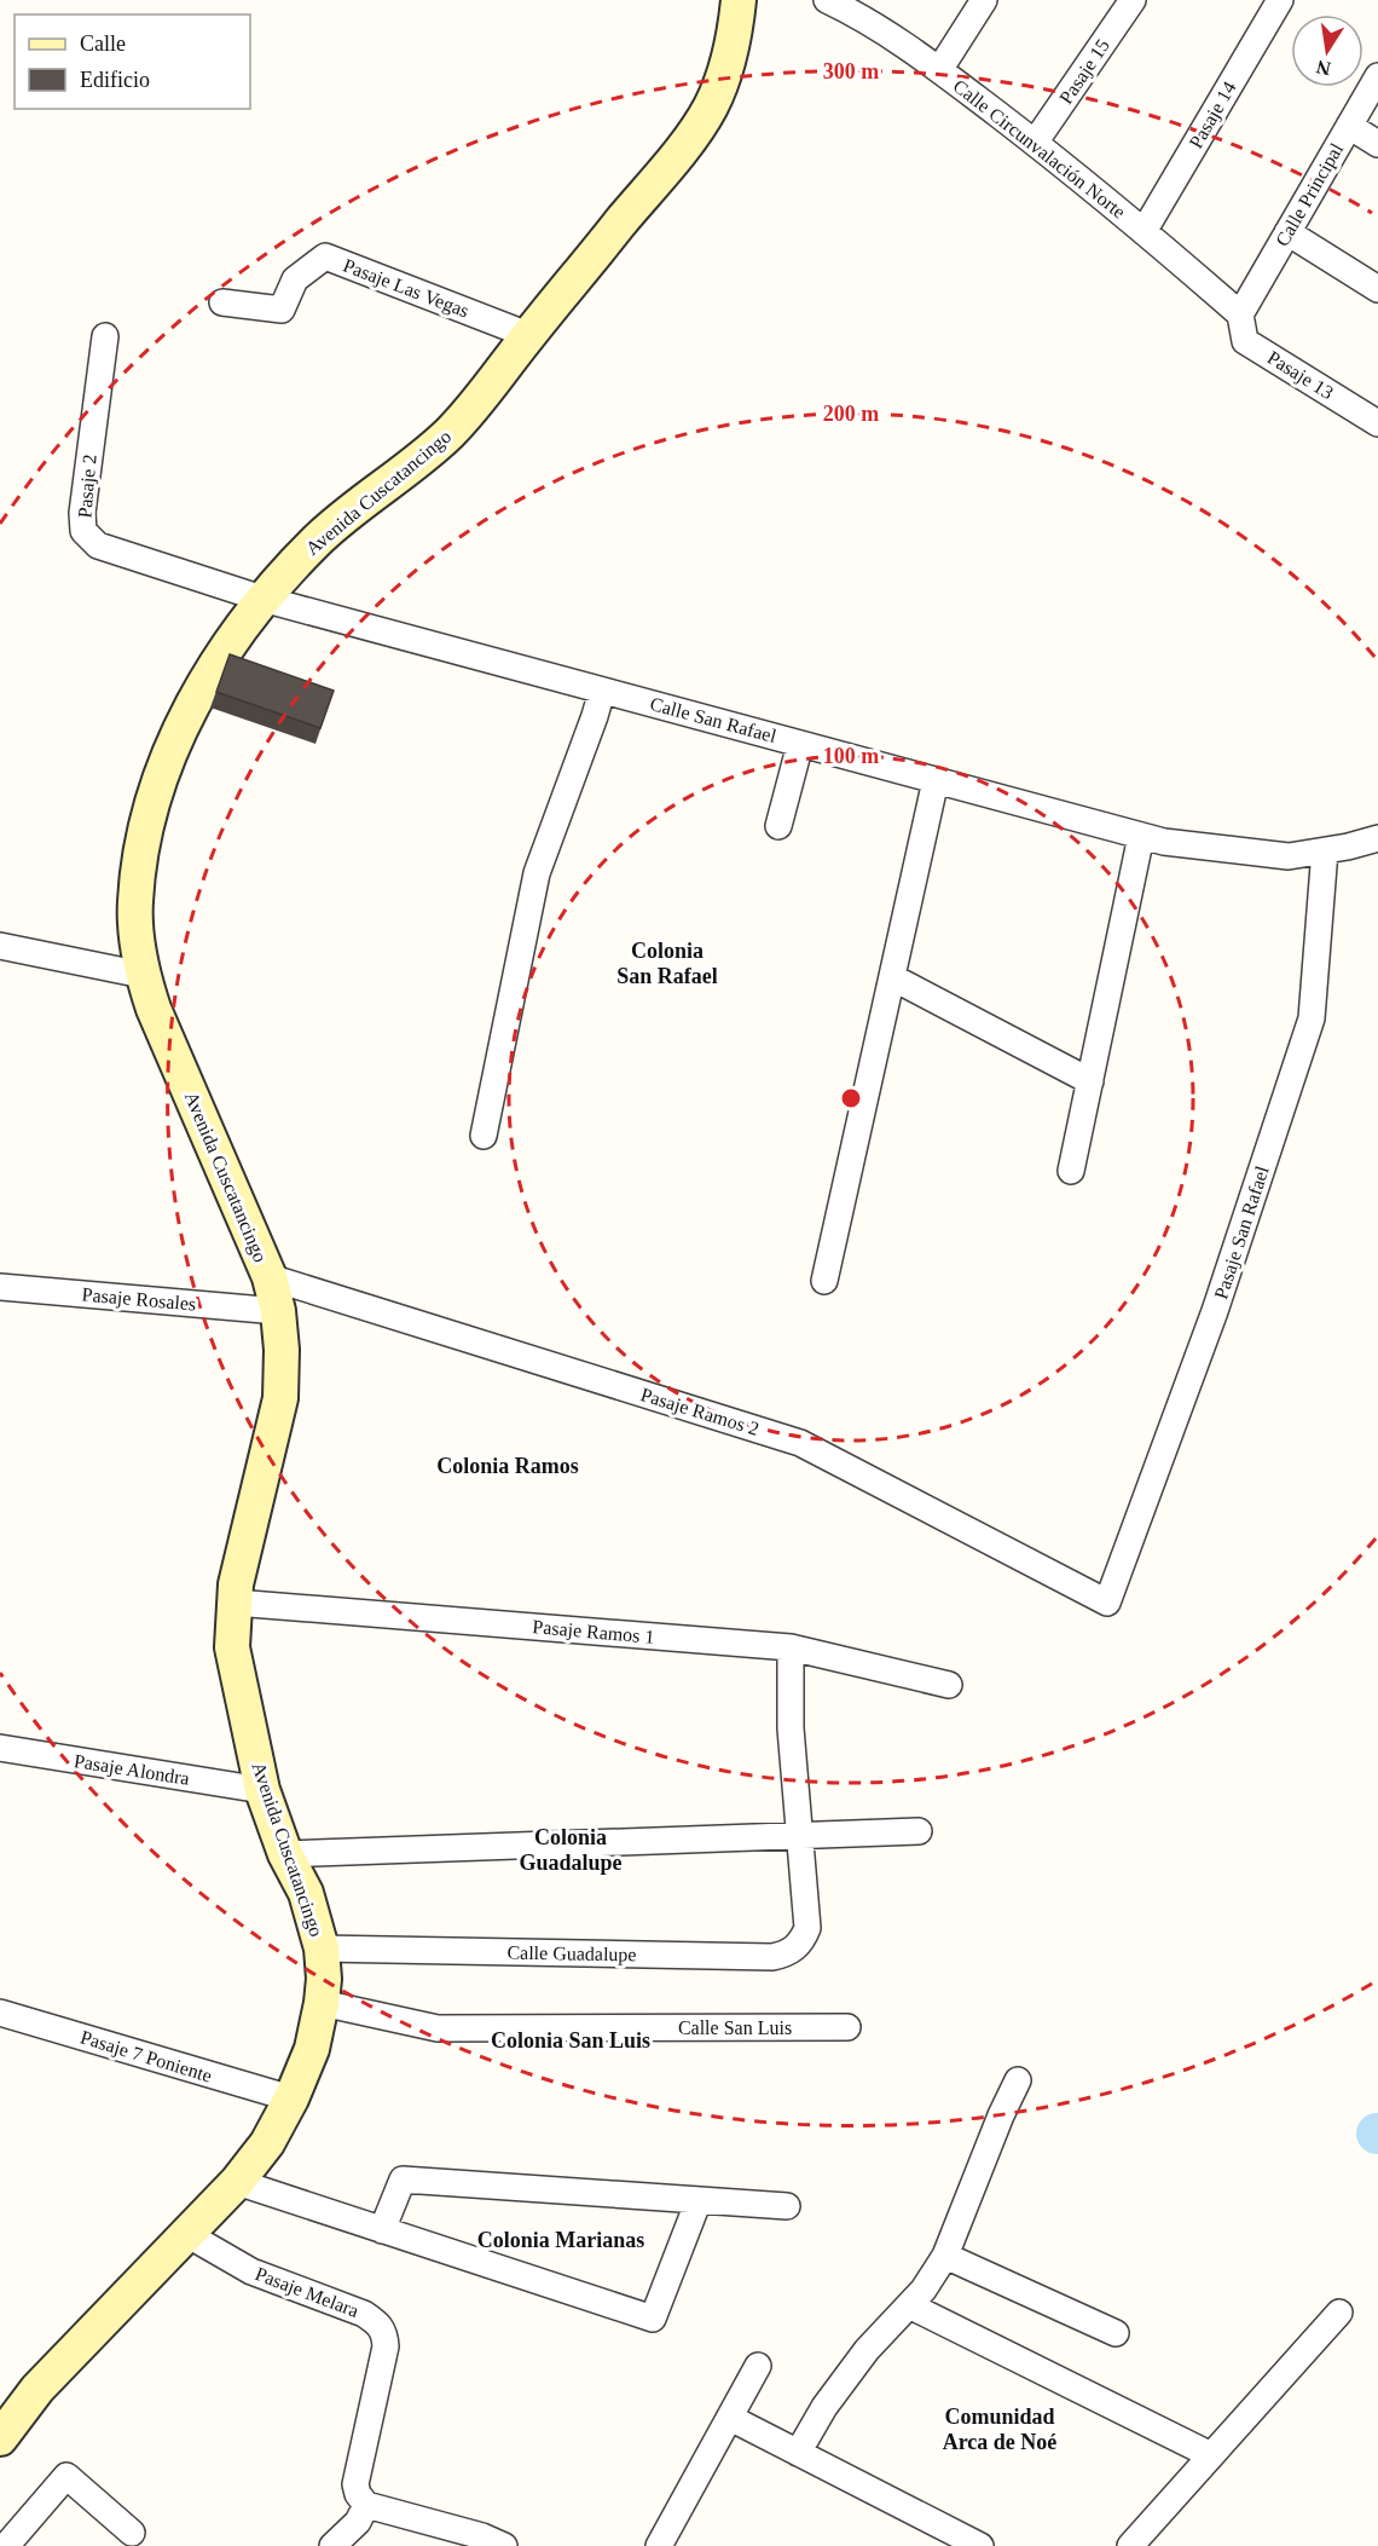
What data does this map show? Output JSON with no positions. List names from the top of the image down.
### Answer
{
  "streets": {
    "street": [
      "Pasaje 15",
      "Pasaje 14",
      "Calle Circunvalación Norte",
      "Calle Principal",
      "Pasaje Las Vegas",
      "Pasaje 13",
      "Pasaje 2",
      "Avenida Cuscatancingo",
      "Calle San Rafael",
      "Pasaje San Rafael",
      "Pasaje Rosales",
      "Pasaje Ramos 2",
      "Pasaje Ramos 1",
      "Pasaje Alondra",
      "Calle Guadalupe",
      "Calle San Luis",
      "Pasaje 7 Poniente",
      "Pasaje Melara"
    ]
  },
  "crossings": [
    ["Pasaje 15", "Calle Circunvalación Norte"],
    ["Pasaje 14", "Calle Circunvalación Norte"],
    ["Calle Circunvalación Norte", "Calle Principal"],
    ["Calle Circunvalación Norte", "Pasaje 13"],
    ["Calle Principal", "Pasaje 13"],
    ["Pasaje Las Vegas", "Avenida Cuscatancingo"],
    ["Pasaje 2", "Avenida Cuscatancingo"],
    ["Pasaje 2", "Calle San Rafael"],
    ["Avenida Cuscatancingo", "Calle San Rafael"],
    ["Avenida Cuscatancingo", "Pasaje Rosales"],
    ["Avenida Cuscatancingo", "Pasaje Ramos 2"],
    ["Avenida Cuscatancingo", "Pasaje Ramos 1"],
    ["Avenida Cuscatancingo", "Pasaje Alondra"],
    ["Avenida Cuscatancingo", "Calle Guadalupe"],
    ["Avenida Cuscatancingo", "Calle San Luis"],
    ["Avenida Cuscatancingo", "Pasaje 7 Poniente"],
    ["Avenida Cuscatancingo", "Pasaje Melara"],
    ["Calle San Rafael", "Pasaje San Rafael"],
    ["Pasaje San Rafael", "Pasaje Ramos 2"]
  ],
  "districts": [
    "Colonia San Rafael",
    "Colonia Ramos",
    "Colonia Guadalupe",
    "Colonia San Luis",
    "Colonia Marianas",
    "Comunidad Arca de Noé"
  ],
  "legend": ["Calle", "Edificio"],
  "north": "bottom",
  "rings": ["300 m", "200 m", "100 m"]
}
